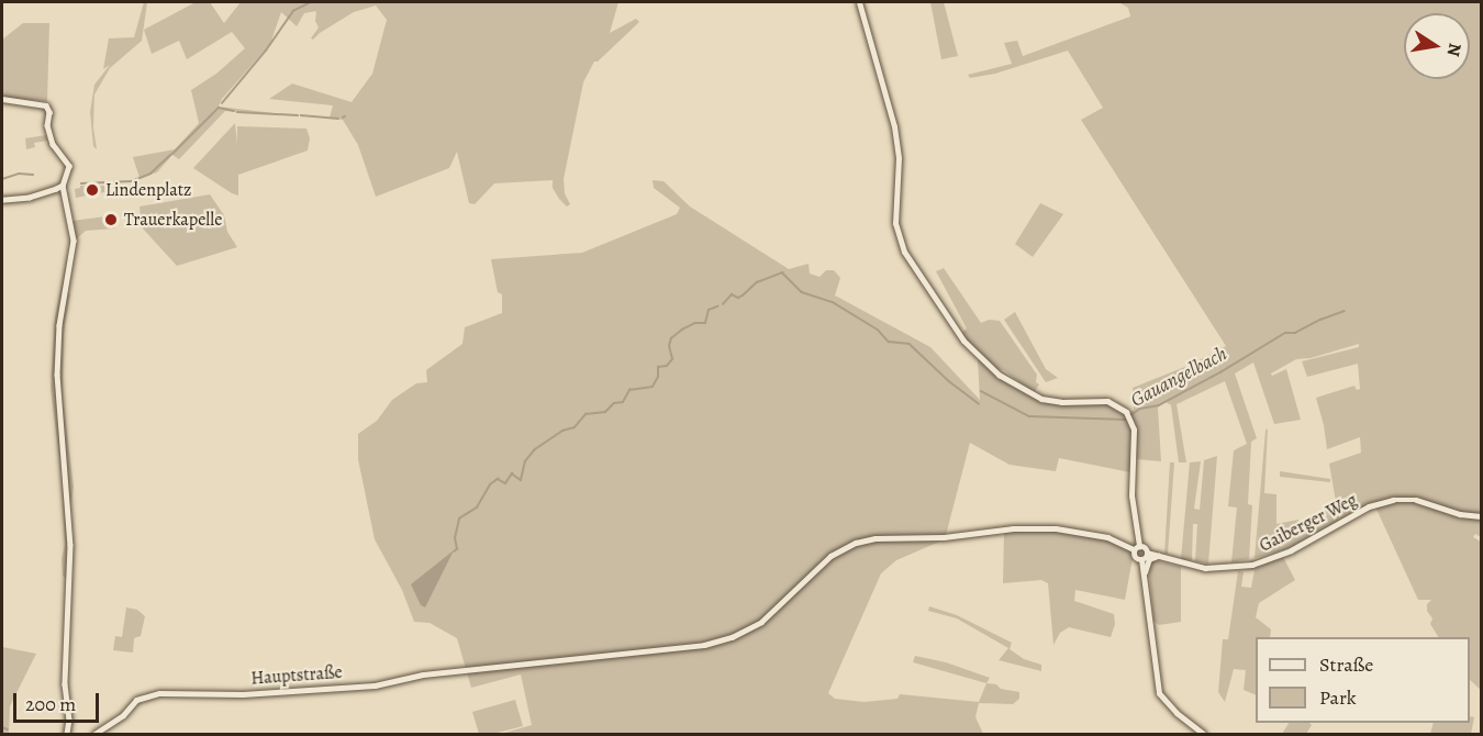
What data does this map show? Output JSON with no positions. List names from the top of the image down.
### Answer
{
  "streets": {
    "main road": ["Hauptstraße"],
    "street": ["Gaiberger Weg"]
  },
  "water": ["Gauangelbach"],
  "places": ["Lindenplatz", "Trauerkapelle"],
  "legend": ["Straße", "Park"],
  "scale_bar": "200 m",
  "north": "right"
}
